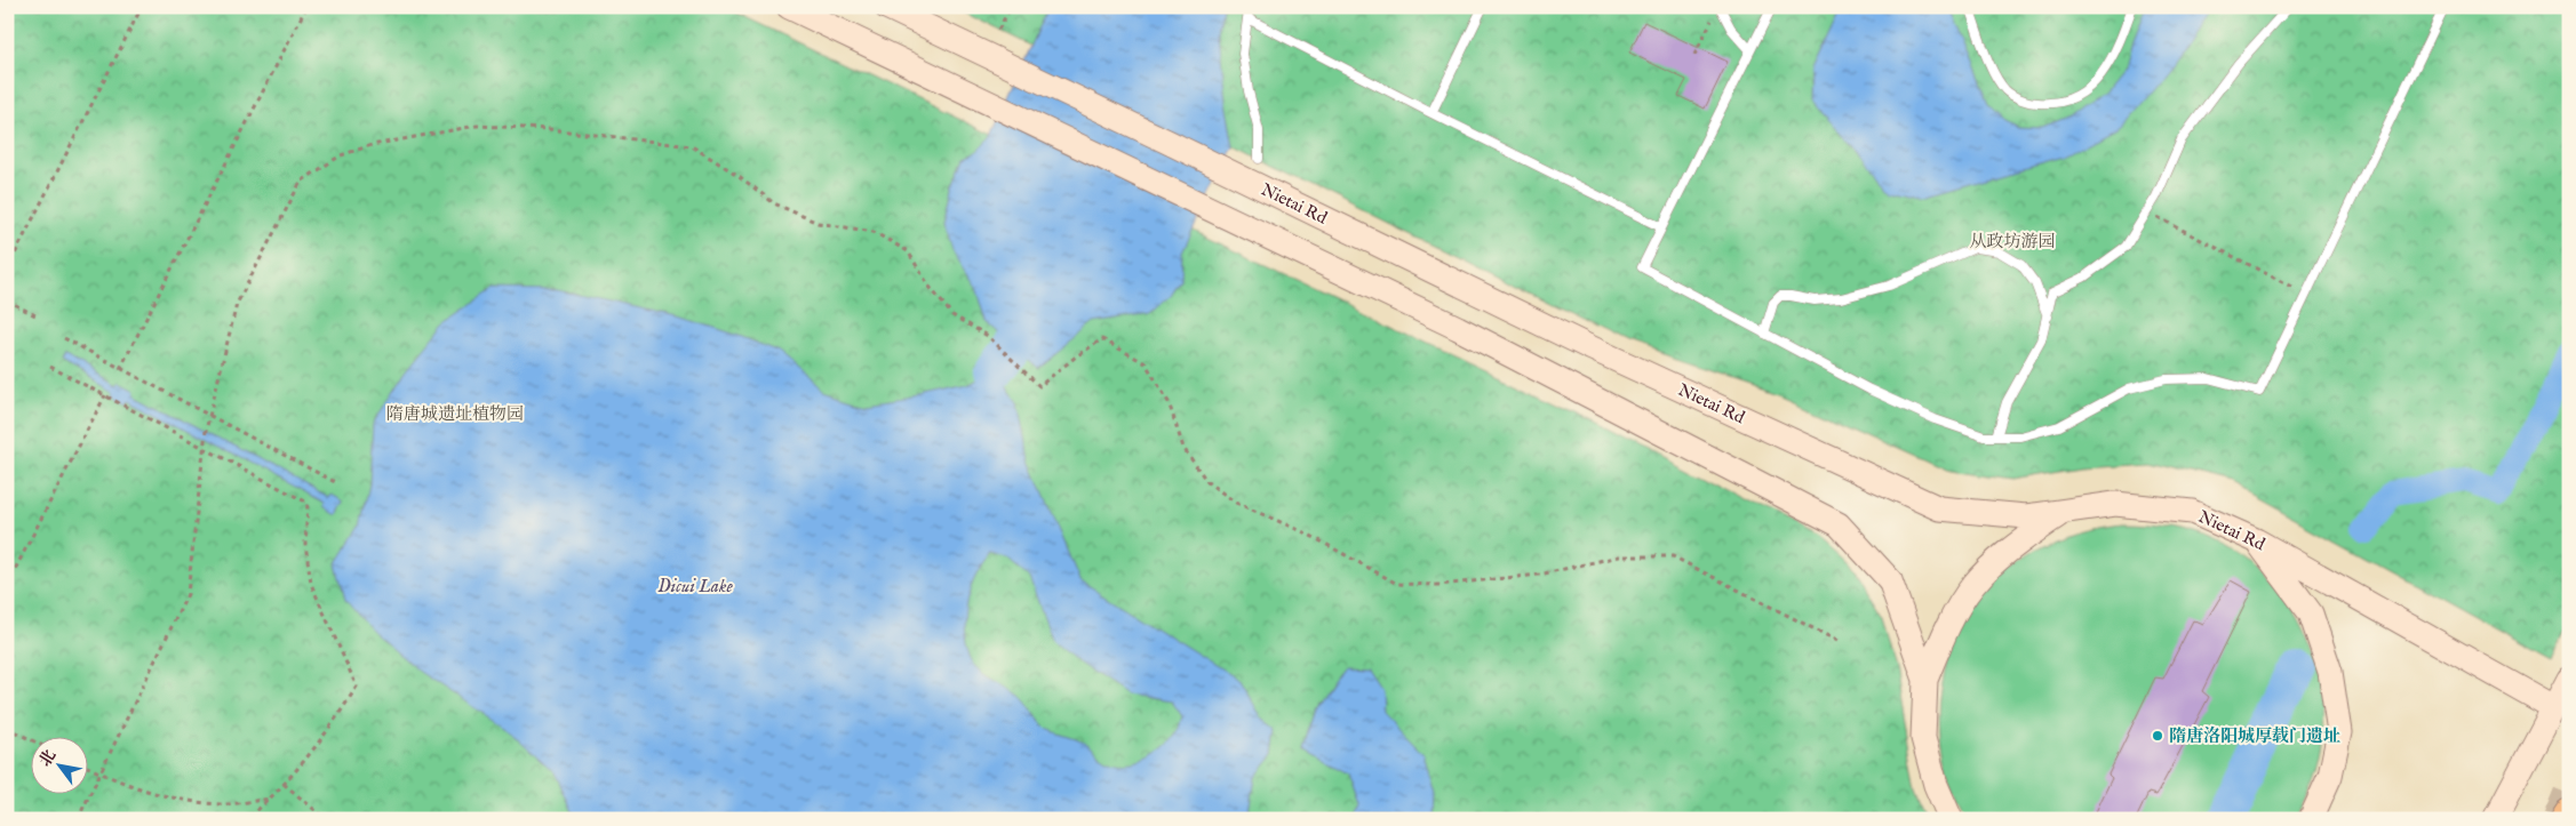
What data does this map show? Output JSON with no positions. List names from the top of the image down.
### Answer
{
  "streets": {
    "main road": ["Nietai Rd"]
  },
  "water": ["Dicui Lake"],
  "parks": ["从政坊游园", "隋唐城遗址植物园"],
  "places": ["隋唐洛阳城厚载门遗址"],
  "north": "top left"
}
